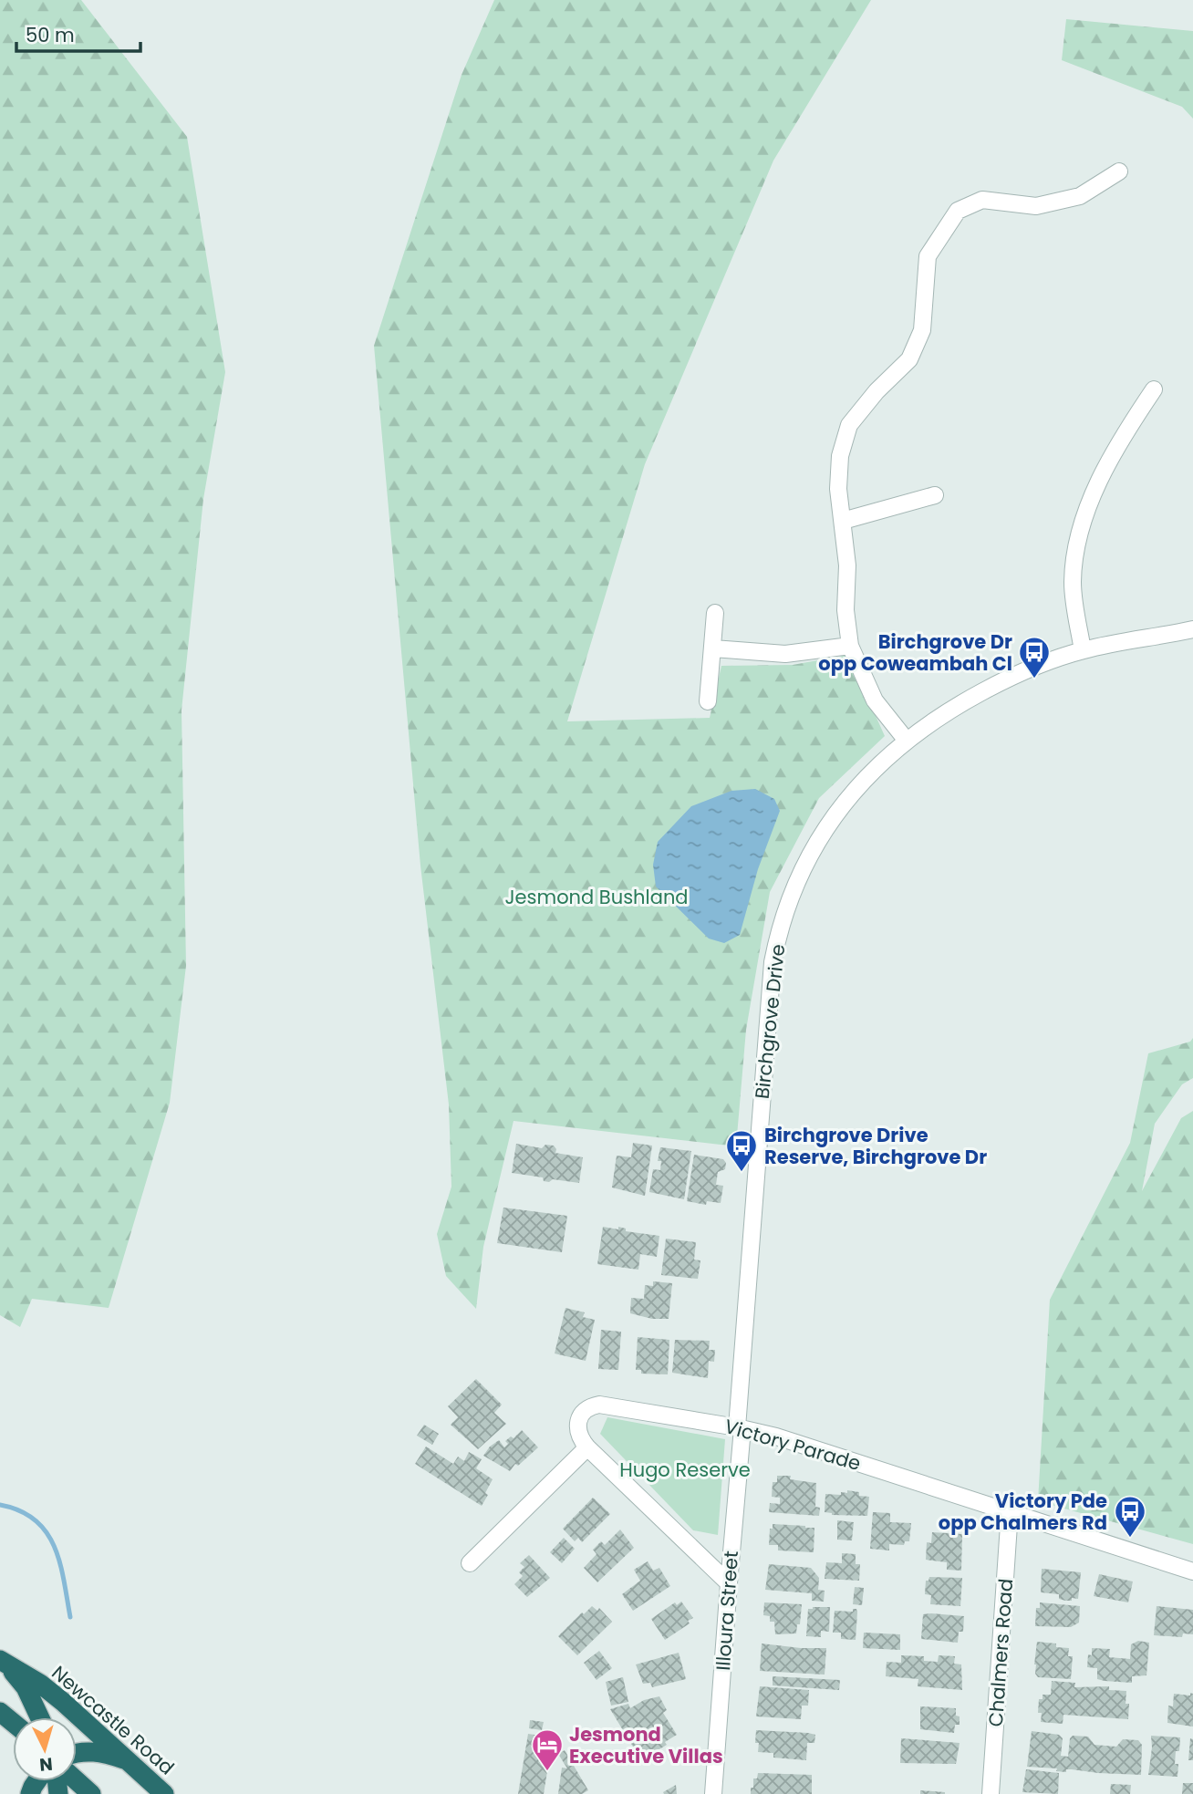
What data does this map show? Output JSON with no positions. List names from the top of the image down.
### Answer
{
  "streets": {
    "highway": ["Newcastle Road"],
    "street": [
      "Birchgrove Drive",
      "Victory Parade",
      "Illoura Street",
      "Chalmers Road"
    ]
  },
  "crossings": [
    ["Birchgrove Drive", "Victory Parade"],
    ["Birchgrove Drive", "Illoura Street"],
    ["Victory Parade", "Illoura Street"],
    ["Victory Parade", "Chalmers Road"]
  ],
  "parks": ["Jesmond Bushland", "Hugo Reserve"],
  "places": {
    "bus stop": ["Birchgrove Dr opp Coweambah Cl", "Birchgrove Drive Reserve, Birchgrove Dr", "Victory Pde opp Chalmers Rd"],
    "hotel": ["Jesmond Executive Villas"]
  },
  "scale_bar": "50 m",
  "north": "bottom"
}
